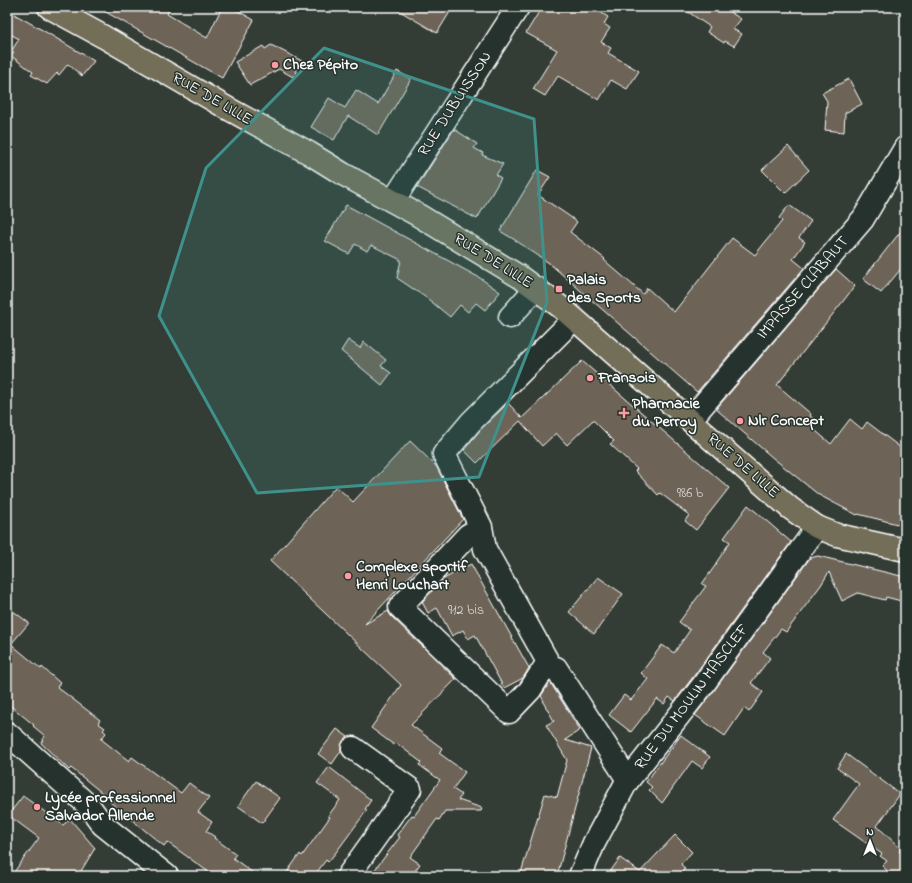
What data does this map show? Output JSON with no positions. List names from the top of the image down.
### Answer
{
  "streets": {
    "main road": ["RUE DE LILLE"],
    "street": ["RUE DUBUISSON", "IMPASSE CLABAUT", "RUE DU MOULIN MASCLEF"]
  },
  "crossings": [
    ["RUE DE LILLE", "RUE DUBUISSON"],
    ["RUE DE LILLE", "IMPASSE CLABAUT"],
    ["RUE DE LILLE", "RUE DU MOULIN MASCLEF"]
  ],
  "places": {
    "other": [
      "Chez Pépito",
      "Fransois",
      "Nlr Concept",
      "Complexe sportif Henri Louchart",
      "Lycée professionnel Salvador Allende"
    ],
    "transit": ["Palais des Sports"],
    "health": ["Pharmacie du Perroy"]
  },
  "house_numbers": ["986 b", "912 bis"],
  "north": "top"
}
